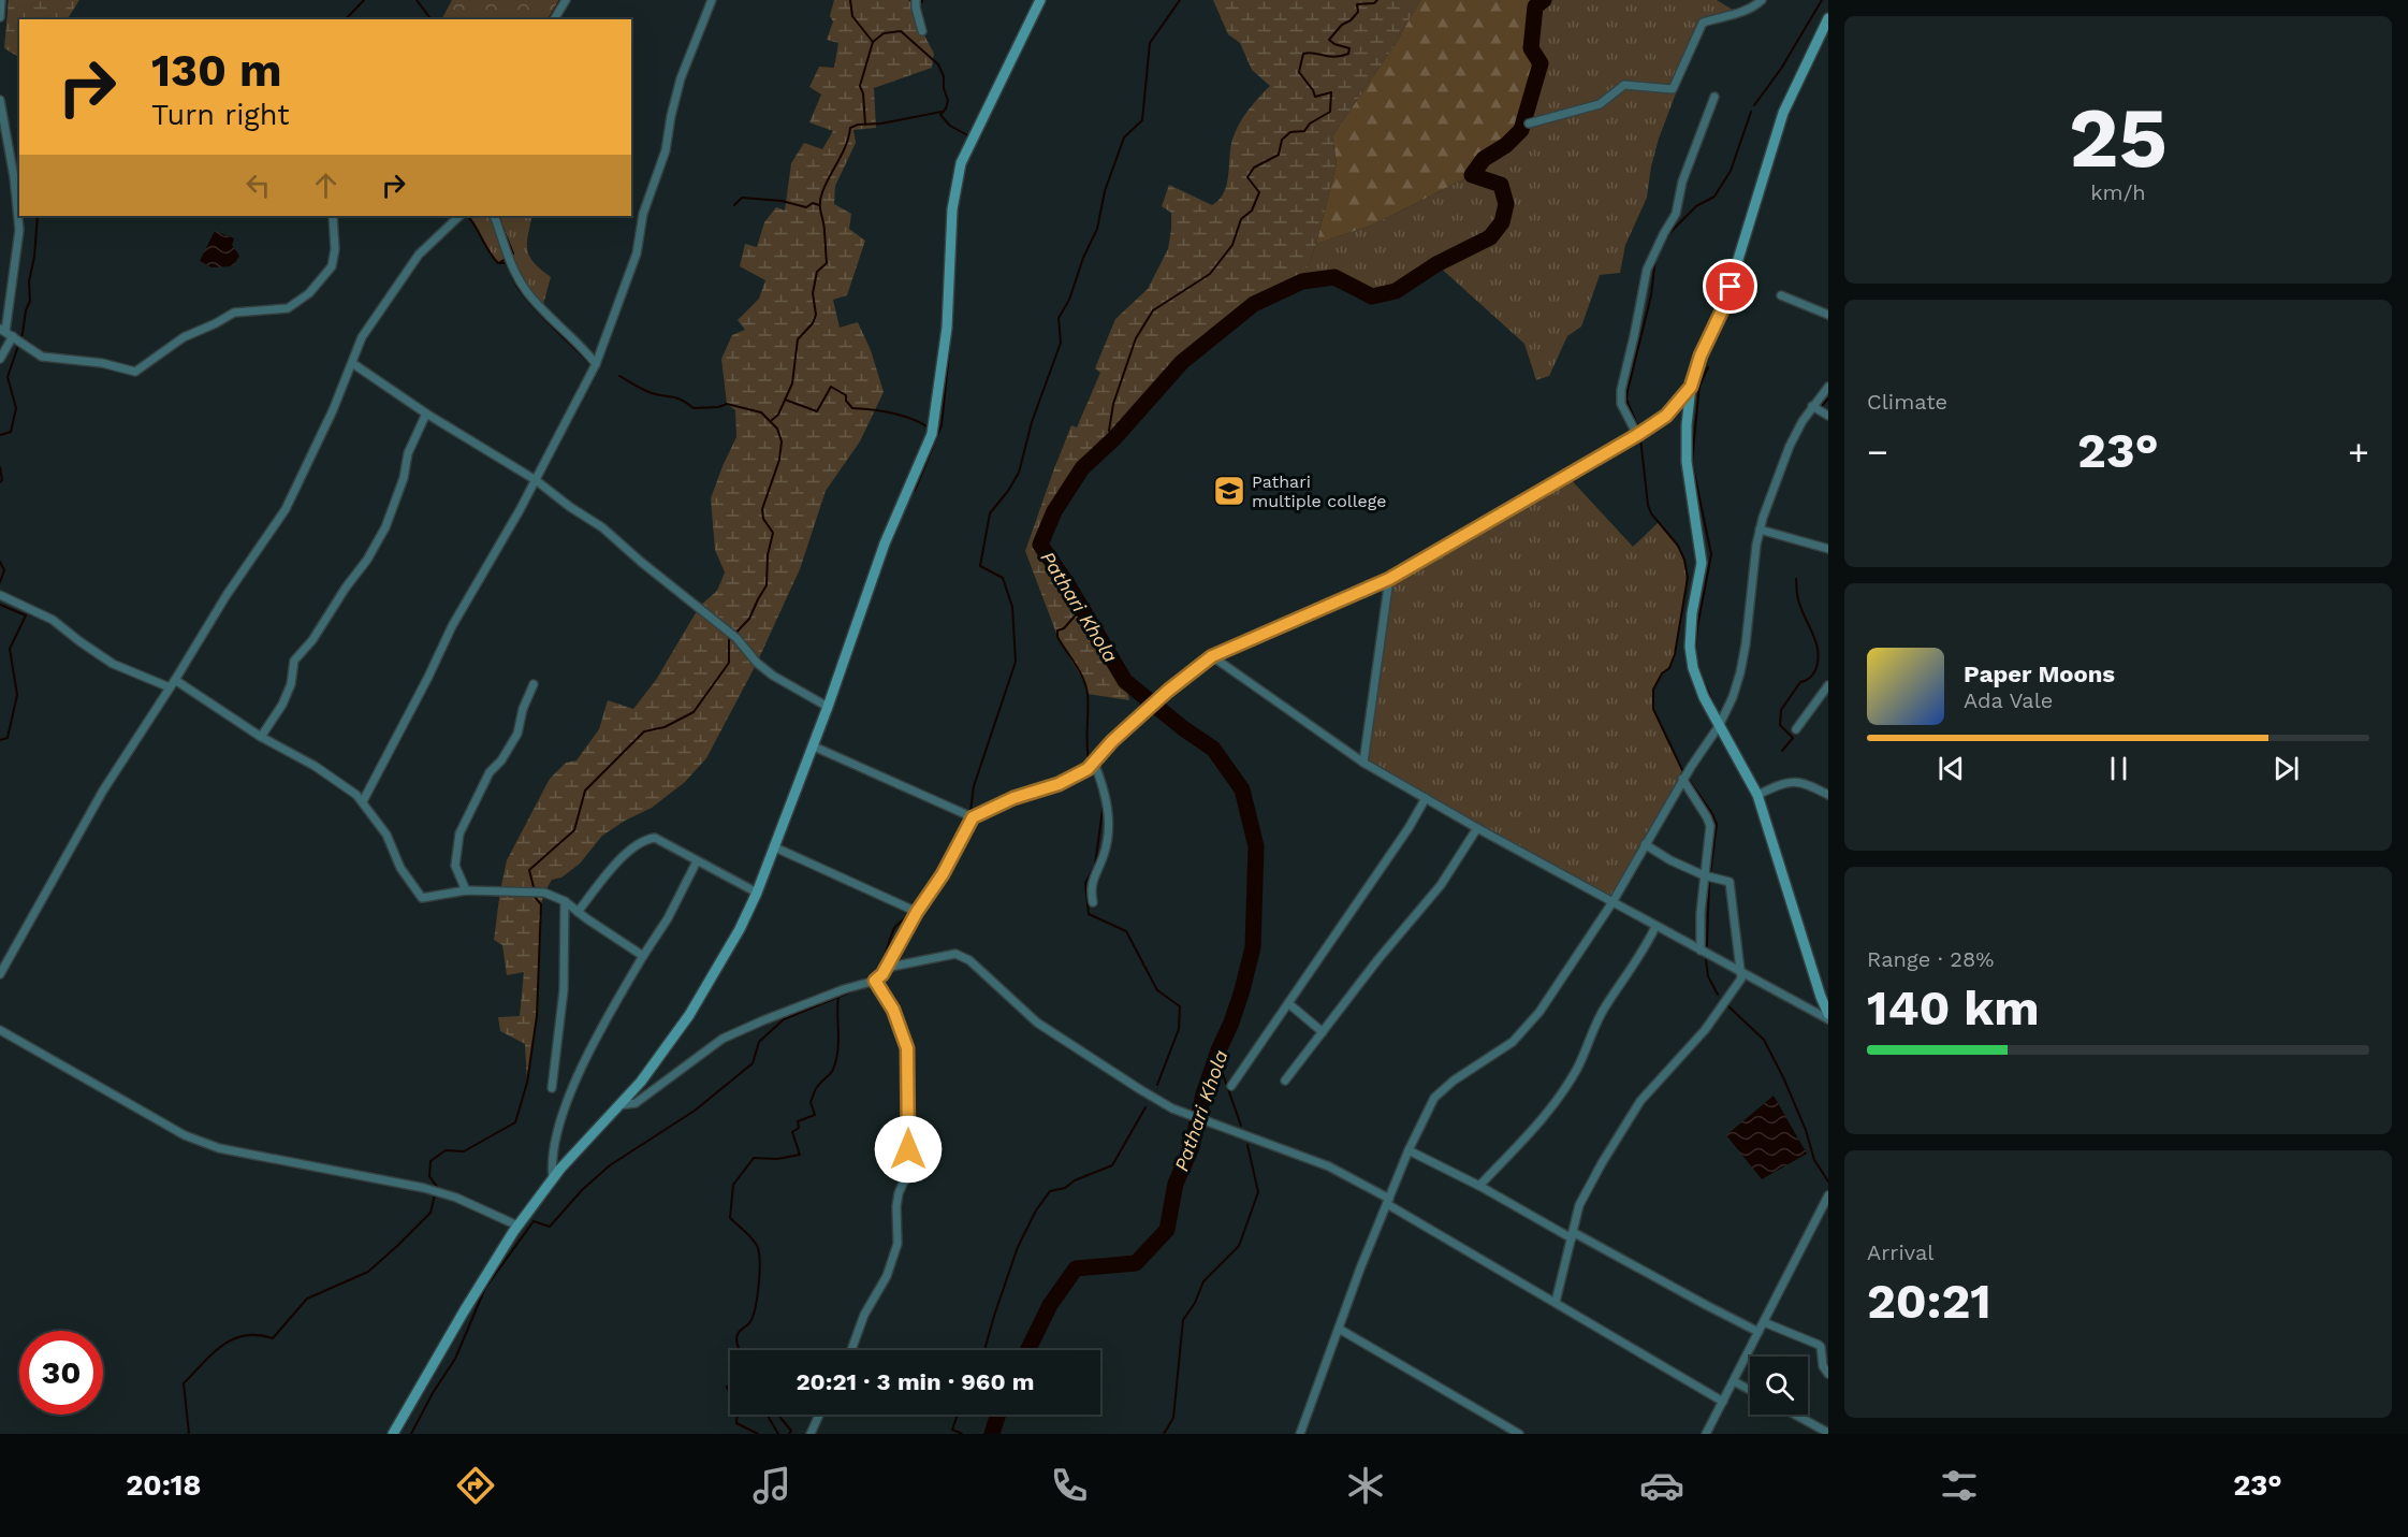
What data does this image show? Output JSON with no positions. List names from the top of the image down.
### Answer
{
  "water": ["Pathari Khola"],
  "places": {
    "school or university": ["Pathari multiple college"]
  },
  "page": {
    "tile": [
      ["25", "km/h"],
      "Climate",
      ["Range · 28%", "140 km"],
      ["Arrival", "20:21"]
    ],
    "turn": ["130 m", "Turn right"],
    "heat": ["−", "23°", "+"],
    "song": ["Paper Moons", "Ada Vale"],
    "limit": "30",
    "trip": "20:21 · 3 min · 960 m",
    "tabs": ["20:18", "23°"]
  }
}
